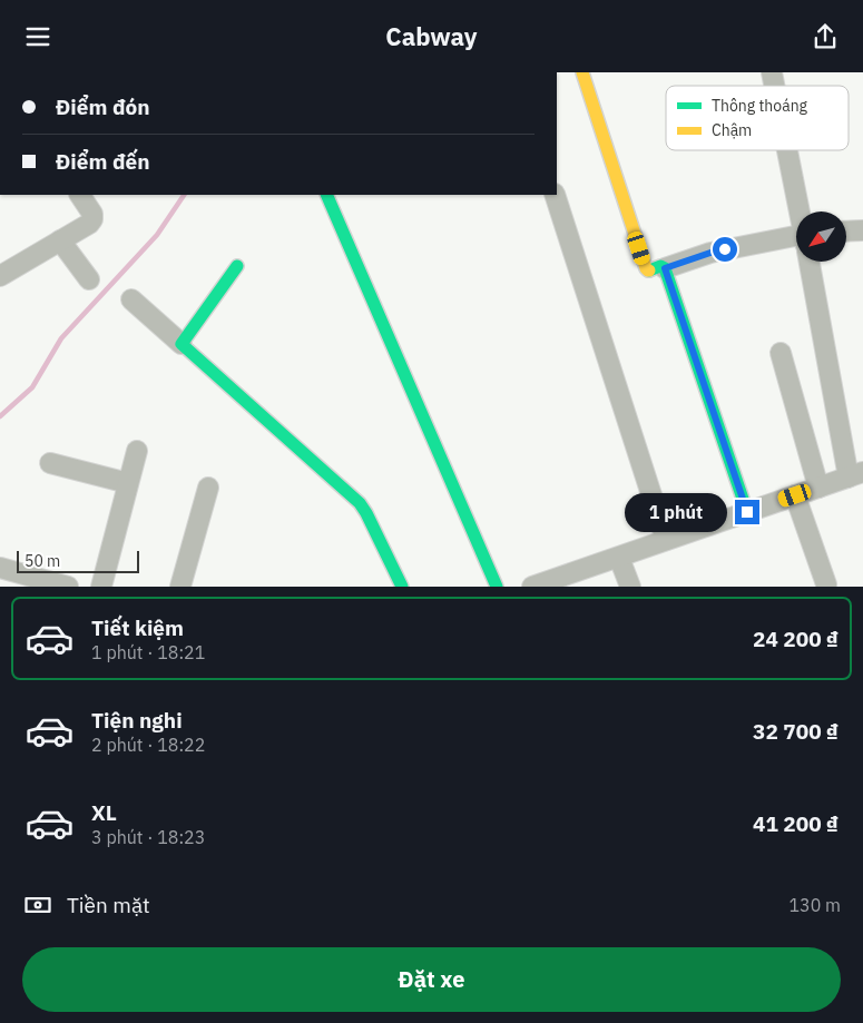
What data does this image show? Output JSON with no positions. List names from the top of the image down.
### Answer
{
  "legend": ["Thông thoáng", "Chậm"],
  "scale_bar": "50 m",
  "north": "bottom left",
  "page": {
    "header": "Cabway",
    "banner": ["Điểm đón", "Điểm đến"],
    "bubble": "1 phút",
    "scale": "50 m",
    "list": [
      {
        "name": "Tiết kiệm",
        "note": "1 phút · 18:21",
        "value": "24 200 ₫"
      },
      {
        "name": "Tiện nghi",
        "note": "2 phút · 18:22",
        "value": "32 700 ₫"
      },
      {
        "name": "XL",
        "note": "3 phút · 18:23",
        "value": "41 200 ₫"
      }
    ],
    "pay": ["Tiền mặt", "130 m"],
    "buttons": "Đặt xe"
  }
}
